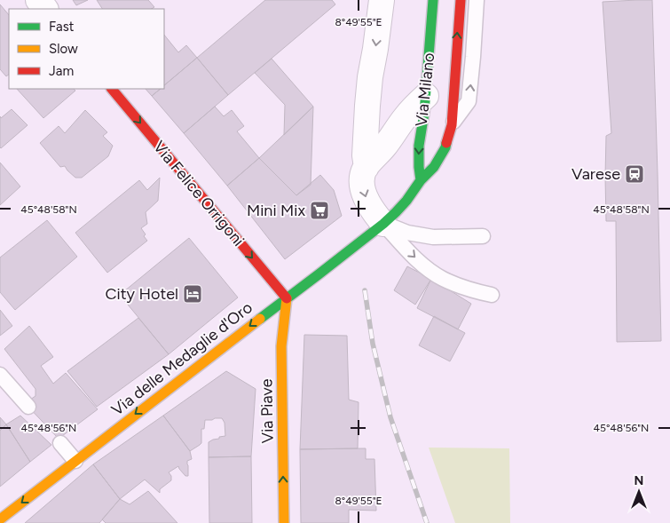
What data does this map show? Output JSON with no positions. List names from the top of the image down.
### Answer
{
  "streets": {
    "main road": [
      "Via Milano",
      "Via Felice Orrigoni",
      "Via delle Medaglie d'Oro",
      "Via Piave"
    ]
  },
  "crossings": [
    ["Via Milano", "Via delle Medaglie d'Oro"],
    ["Via Felice Orrigoni", "Via delle Medaglie d'Oro"],
    ["Via Felice Orrigoni", "Via Piave"],
    ["Via delle Medaglie d'Oro", "Via Piave"]
  ],
  "one_way": ["Via Felice Orrigoni", "Via delle Medaglie d'Oro", "Via Piave"],
  "places": {
    "station": ["Varese"],
    "supermarket": ["Mini Mix"],
    "hotel": ["City Hotel"]
  },
  "legend": ["Fast", "Slow", "Jam"],
  "north": "top",
  "coordinates": ["8°49'55\"E", "45°48'58\"N", "45°48'56\"N"]
}
